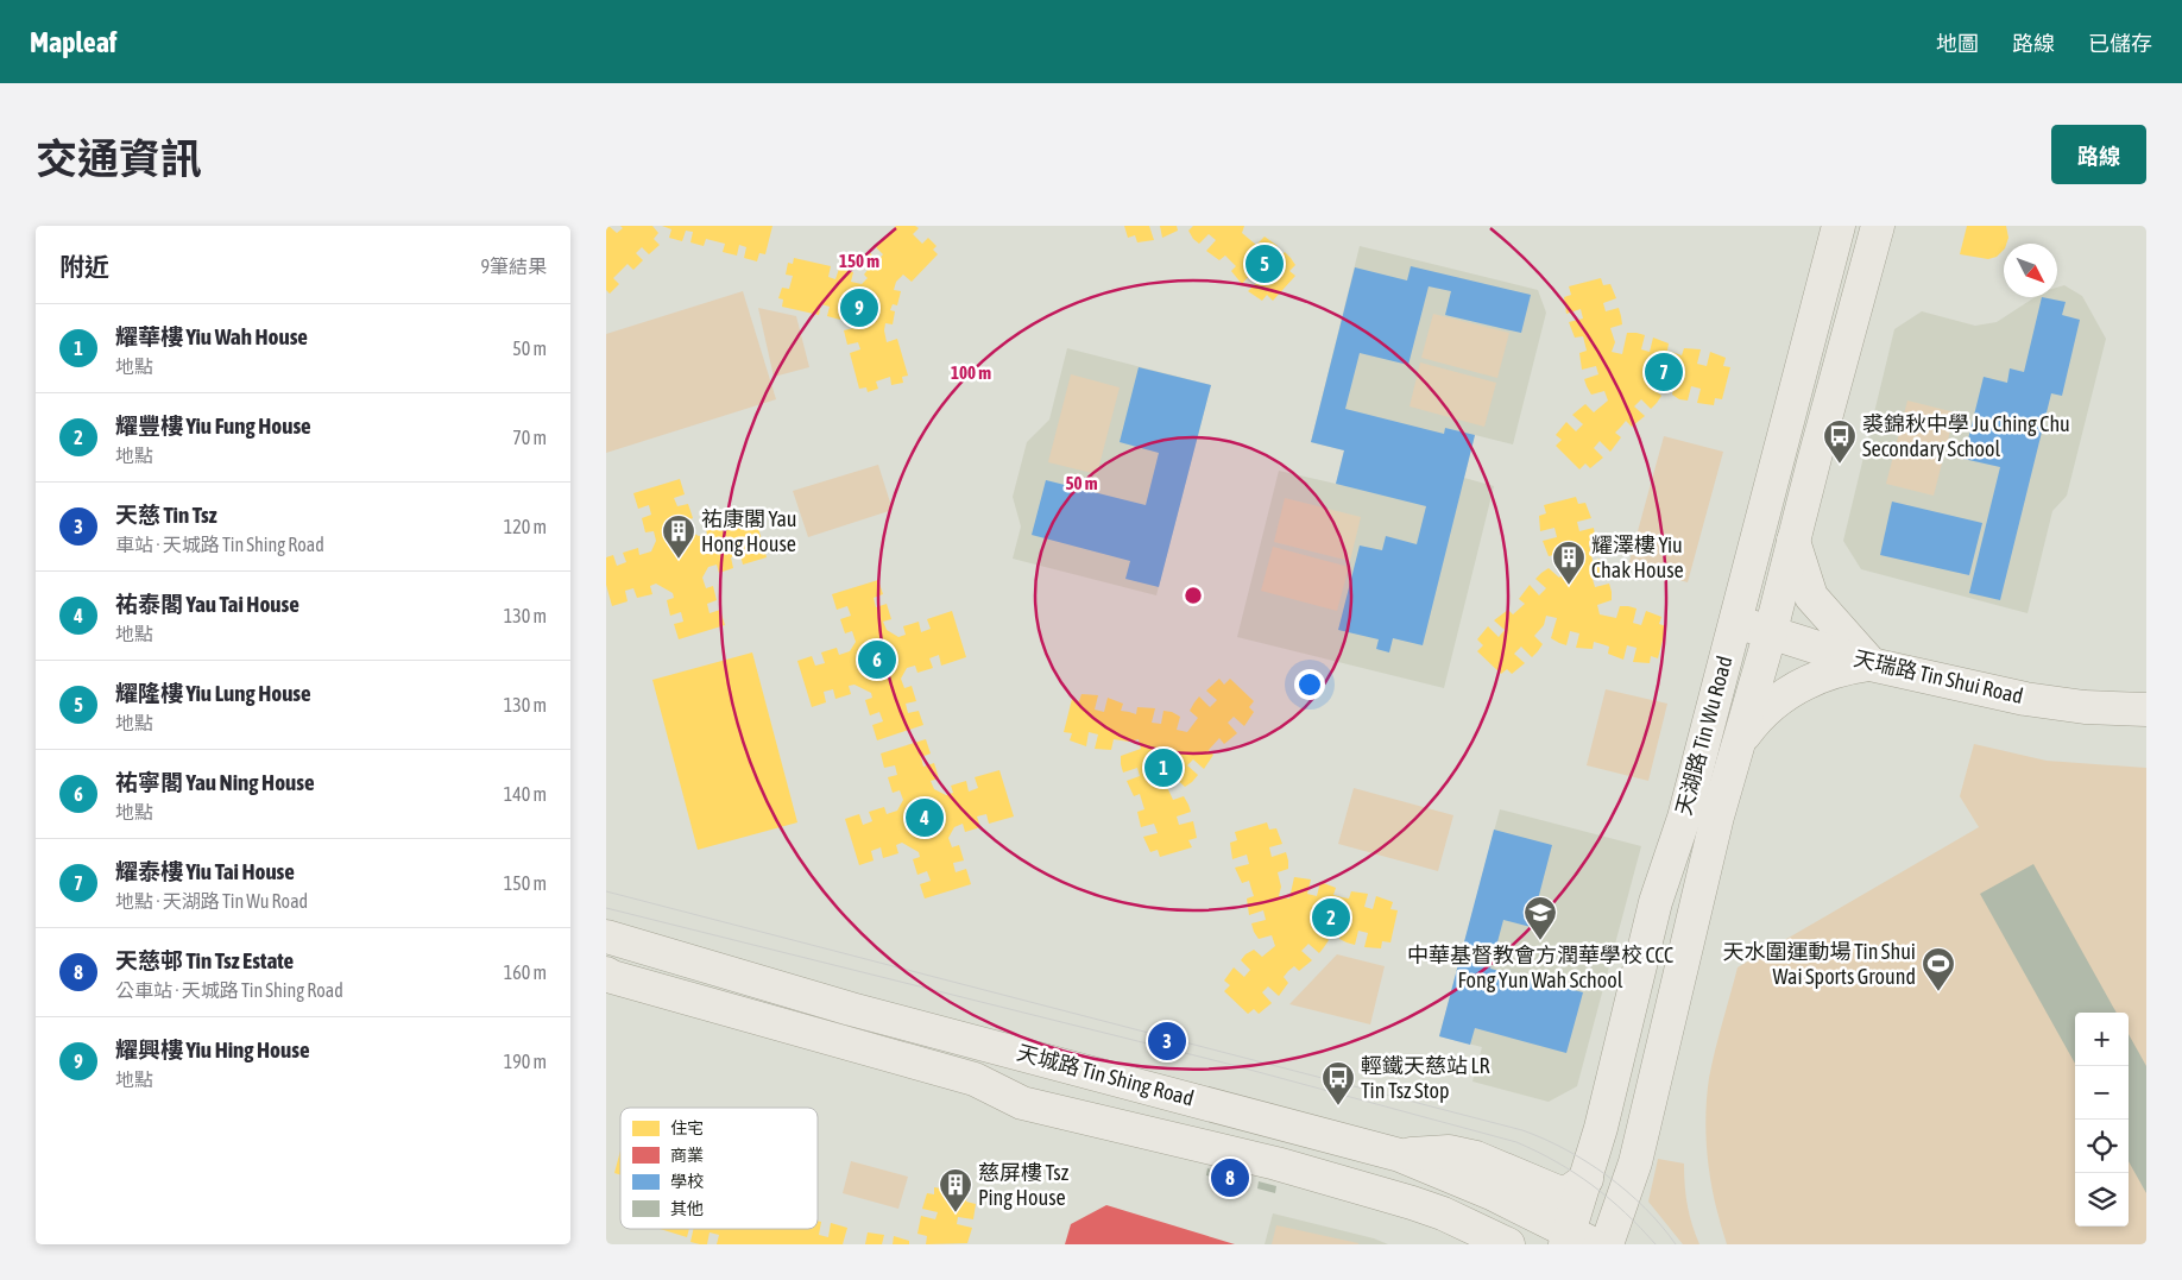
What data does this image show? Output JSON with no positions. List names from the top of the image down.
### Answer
{
  "streets": {
    "main road": ["天瑞路 Tin Shui Road", "天湖路 Tin Wu Road", "天城路 Tin Shing Road"]
  },
  "crossings": [
    ["天瑞路 Tin Shui Road", "天湖路 Tin Wu Road"],
    ["天湖路 Tin Wu Road", "天城路 Tin Shing Road"]
  ],
  "places": {
    "bus stop": ["裘錦秋中學 Ju Ching Chu Secondary School", "輕鐵天慈站 LR Tin Tsz Stop"],
    "building": ["祐康閣 Yau Hong House", "耀澤樓 Yiu Chak House", "慈屏樓 Tsz Ping House"],
    "school or university": ["中華基督教會方潤華學校 CCC Fong Yun Wah School"],
    "sports": ["天水圍運動場 Tin Shui Wai Sports Ground"]
  },
  "legend": [
    "住宅",
    "商業",
    "學校",
    "其他"
  ],
  "north": "bottom right",
  "page": {
    "header": "Mapleaf",
    "nav": ["地圖", "路線", "已儲存"],
    "title": "交通資訊",
    "buttons": "路線",
    "heading": ["附近", "9筆結果"],
    "pins": [
      "5",
      "9",
      "7",
      "6",
      "1",
      "4",
      "2",
      "3",
      "8"
    ],
    "list": [
      {
        "mark": "1",
        "name": "耀華樓 Yiu Wah House",
        "note": "地點",
        "value": "50 m"
      },
      {
        "mark": "2",
        "name": "耀豐樓 Yiu Fung House",
        "note": "地點",
        "value": "70 m"
      },
      {
        "mark": "3",
        "name": "天慈 Tin Tsz",
        "note": "車站 · 天城路 Tin Shing Road",
        "value": "120 m"
      },
      {
        "mark": "4",
        "name": "祐泰閣 Yau Tai House",
        "note": "地點",
        "value": "130 m"
      },
      {
        "mark": "5",
        "name": "耀隆樓 Yiu Lung House",
        "note": "地點",
        "value": "130 m"
      },
      {
        "mark": "6",
        "name": "祐寧閣 Yau Ning House",
        "note": "地點",
        "value": "140 m"
      },
      {
        "mark": "7",
        "name": "耀泰樓 Yiu Tai House",
        "note": "地點 · 天湖路 Tin Wu Road",
        "value": "150 m"
      },
      {
        "mark": "8",
        "name": "天慈邨 Tin Tsz Estate",
        "note": "公車站 · 天城路 Tin Shing Road",
        "value": "160 m"
      },
      {
        "mark": "9",
        "name": "耀興樓 Yiu Hing House",
        "note": "地點",
        "value": "190 m"
      }
    ],
    "map_buttons": ["+", "−"]
  },
  "rings": ["150 m", "100 m", "50 m"]
}
